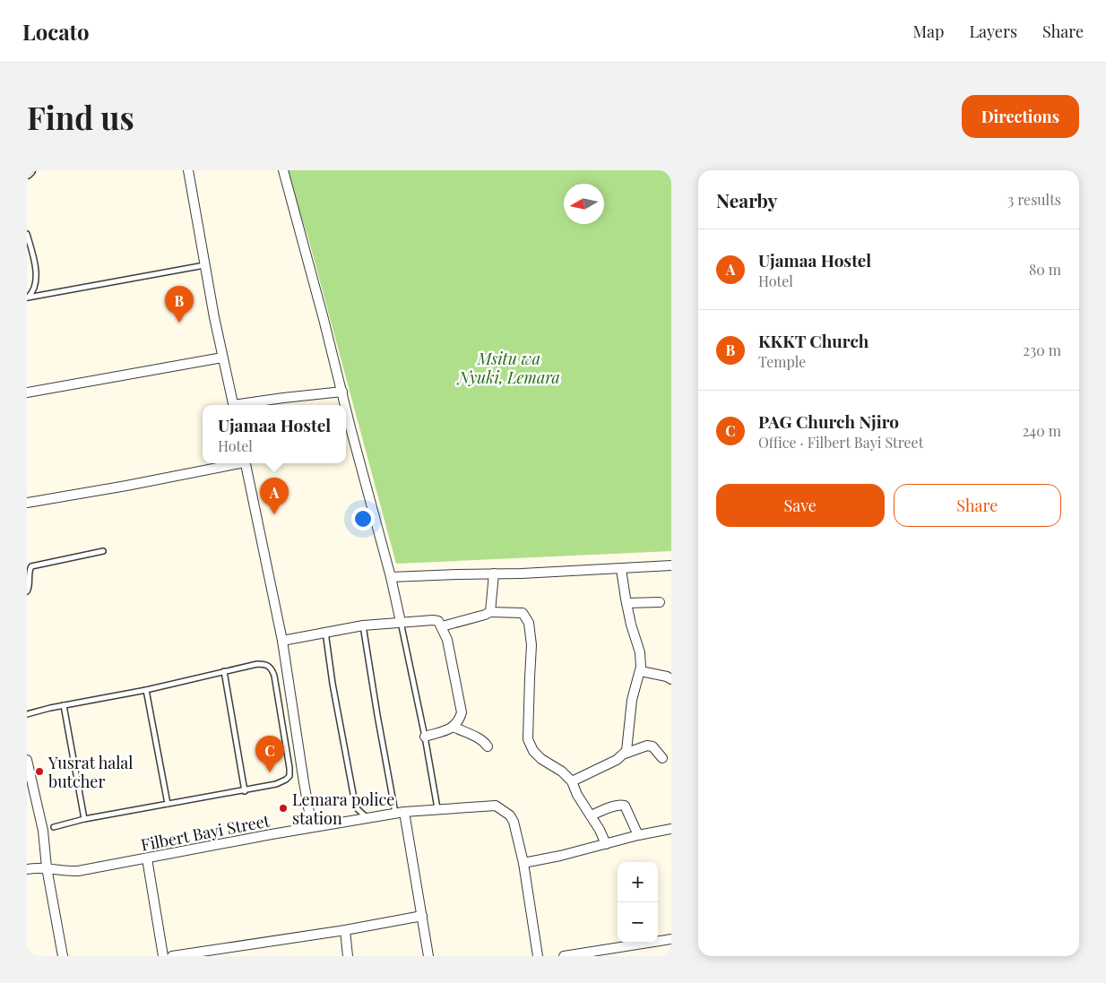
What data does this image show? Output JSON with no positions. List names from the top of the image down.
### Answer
{
  "streets": {
    "street": ["Filbert Bayi Street"]
  },
  "parks": ["Msitu wa Nyuki, Lemara"],
  "places": ["Yusrat halal butcher", "Lemara police station"],
  "north": "left",
  "page": {
    "header": "Locato",
    "nav": ["Map", "Layers", "Share"],
    "buttons": [
      "Directions",
      ["Save", "Share"]
    ],
    "title": "Find us",
    "heading": ["Nearby", "3 results"],
    "list": [
      {
        "mark": "A",
        "name": "Ujamaa Hostel",
        "note": "Hotel",
        "value": "80 m"
      },
      {
        "mark": "B",
        "name": "KKKT Church",
        "note": "Temple",
        "value": "230 m"
      },
      {
        "mark": "C",
        "name": "PAG Church Njiro",
        "note": "Office · Filbert Bayi Street",
        "value": "240 m"
      }
    ],
    "pins": ["B", "A", "C"],
    "popup": ["Ujamaa Hostel", "Hotel"],
    "map_buttons": ["+", "−"]
  }
}
